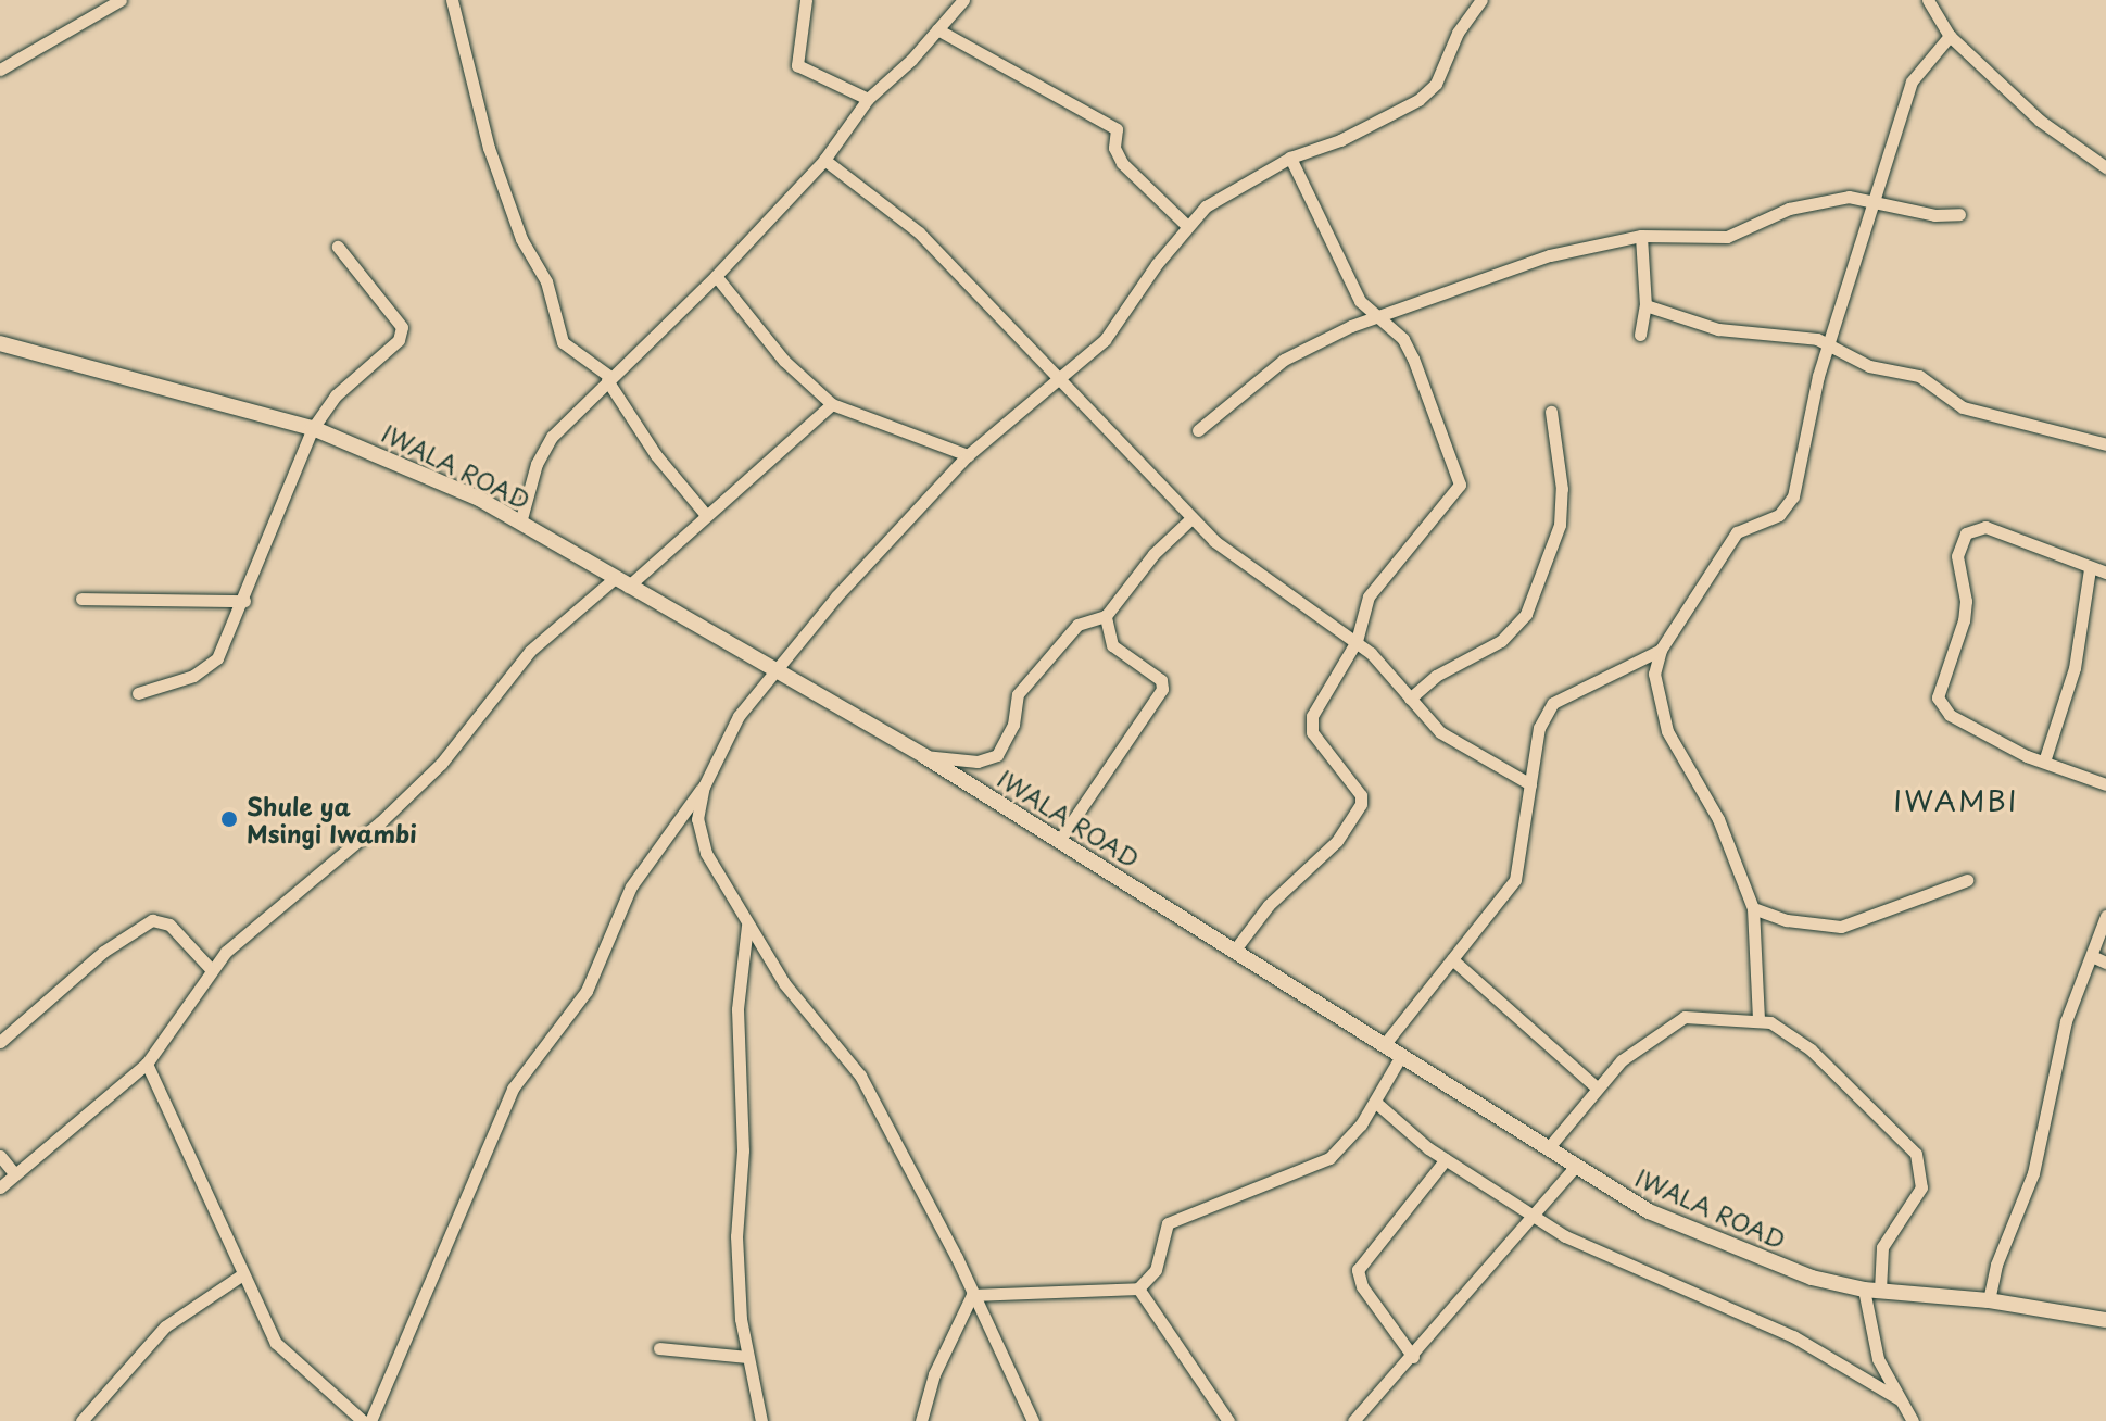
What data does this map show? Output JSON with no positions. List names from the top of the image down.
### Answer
{
  "streets": {
    "street": ["IWALA ROAD"]
  },
  "districts": ["IWAMBI"],
  "places": ["Shule ya Msingi Iwambi"]
}
